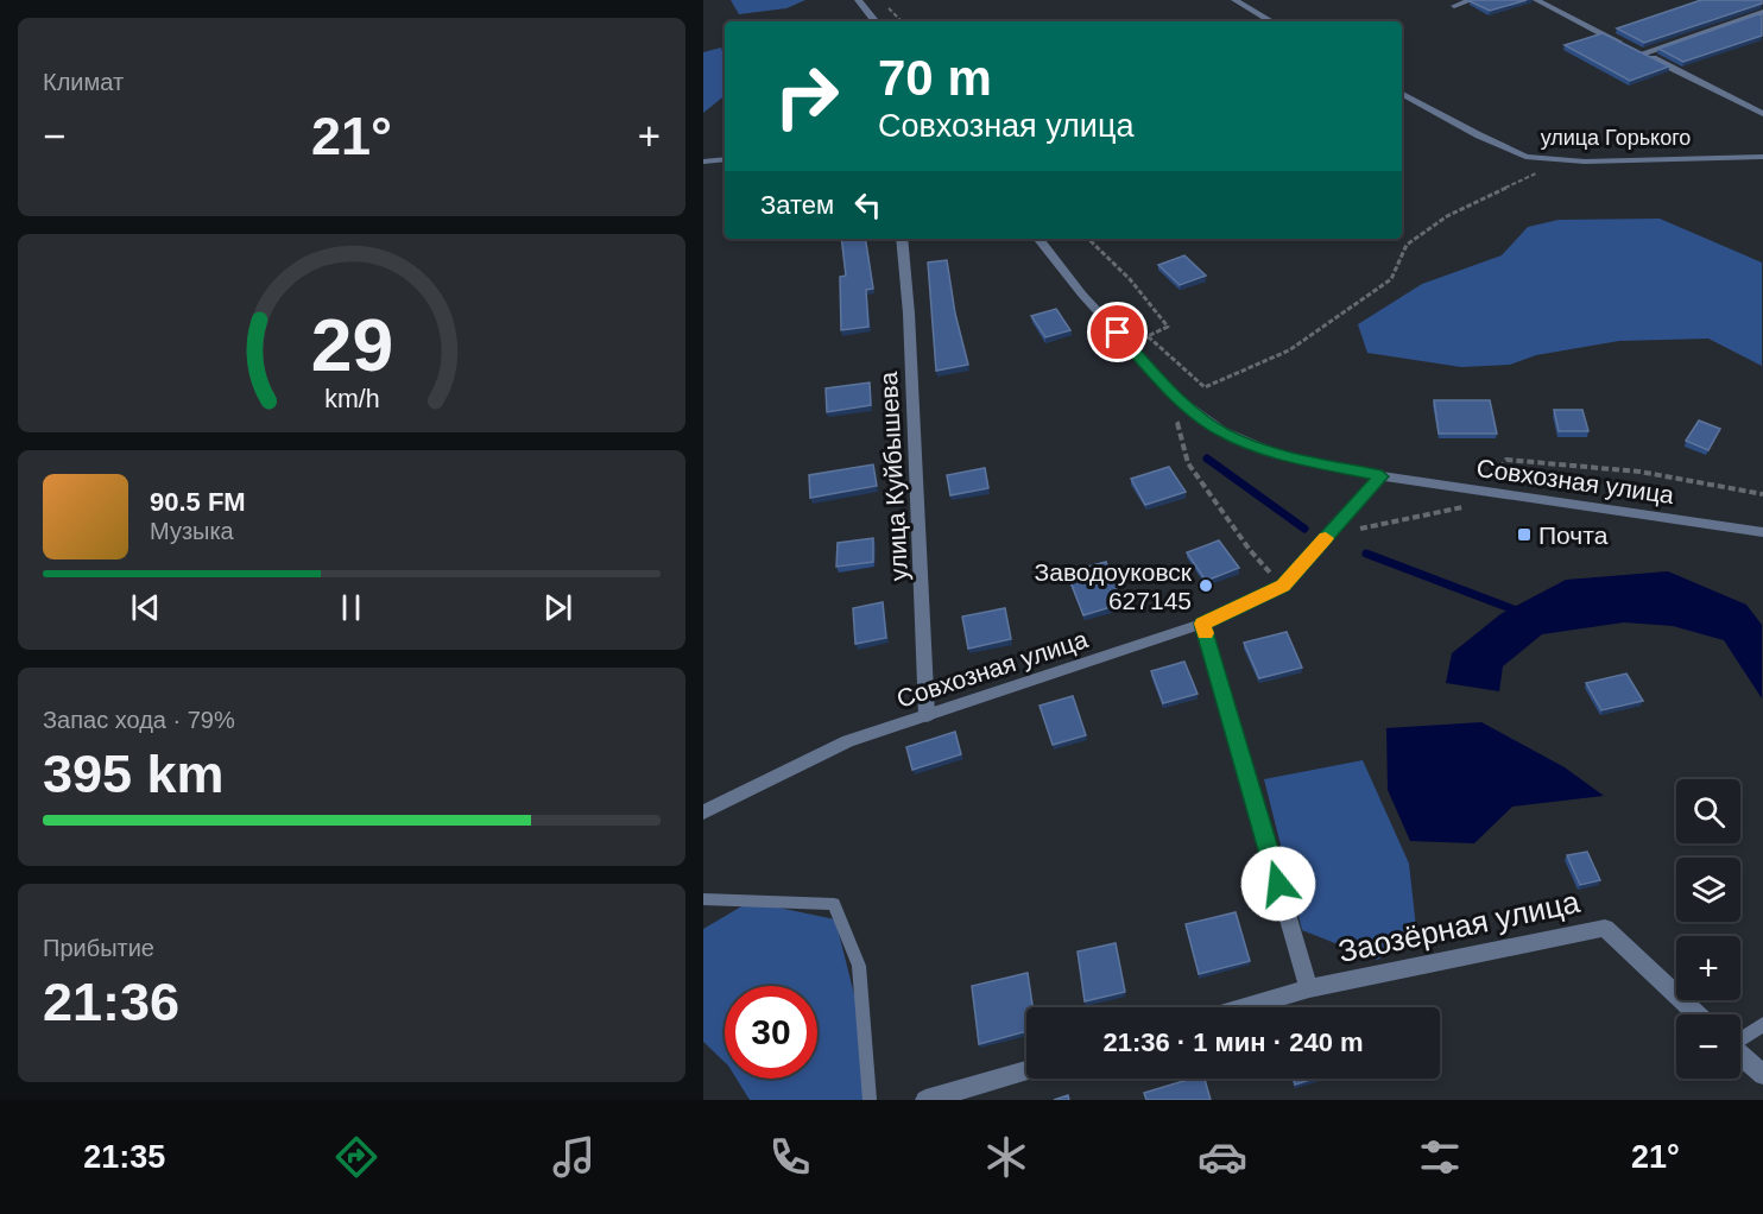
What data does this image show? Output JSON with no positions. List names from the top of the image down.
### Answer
{
  "streets": {
    "street": [
      "улица Горького",
      "улица Куйбышева",
      "Совхозная улица",
      "Заозёрная улица"
    ]
  },
  "crossings": [
    ["улица Куйбышева", "Совхозная улица"]
  ],
  "places": {
    "transit": ["Почта"],
    "other": ["Заводоуковск 627145"]
  },
  "page": {
    "tile": [
      "Климат",
      ["Запас хода · 79%", "395 km"],
      ["Прибытие", "21:36"]
    ],
    "turn": ["70 m", "Совхозная улица"],
    "heat": ["−", "21°", "+"],
    "then": "Затем",
    "song": ["90.5 FM", "Музыка"],
    "map_buttons": ["+", "−"],
    "limit": "30",
    "trip": "21:36 · 1 мин · 240 m",
    "tabs": ["21:35", "21°"],
    "gauge": ["29", "km/h"]
  }
}
